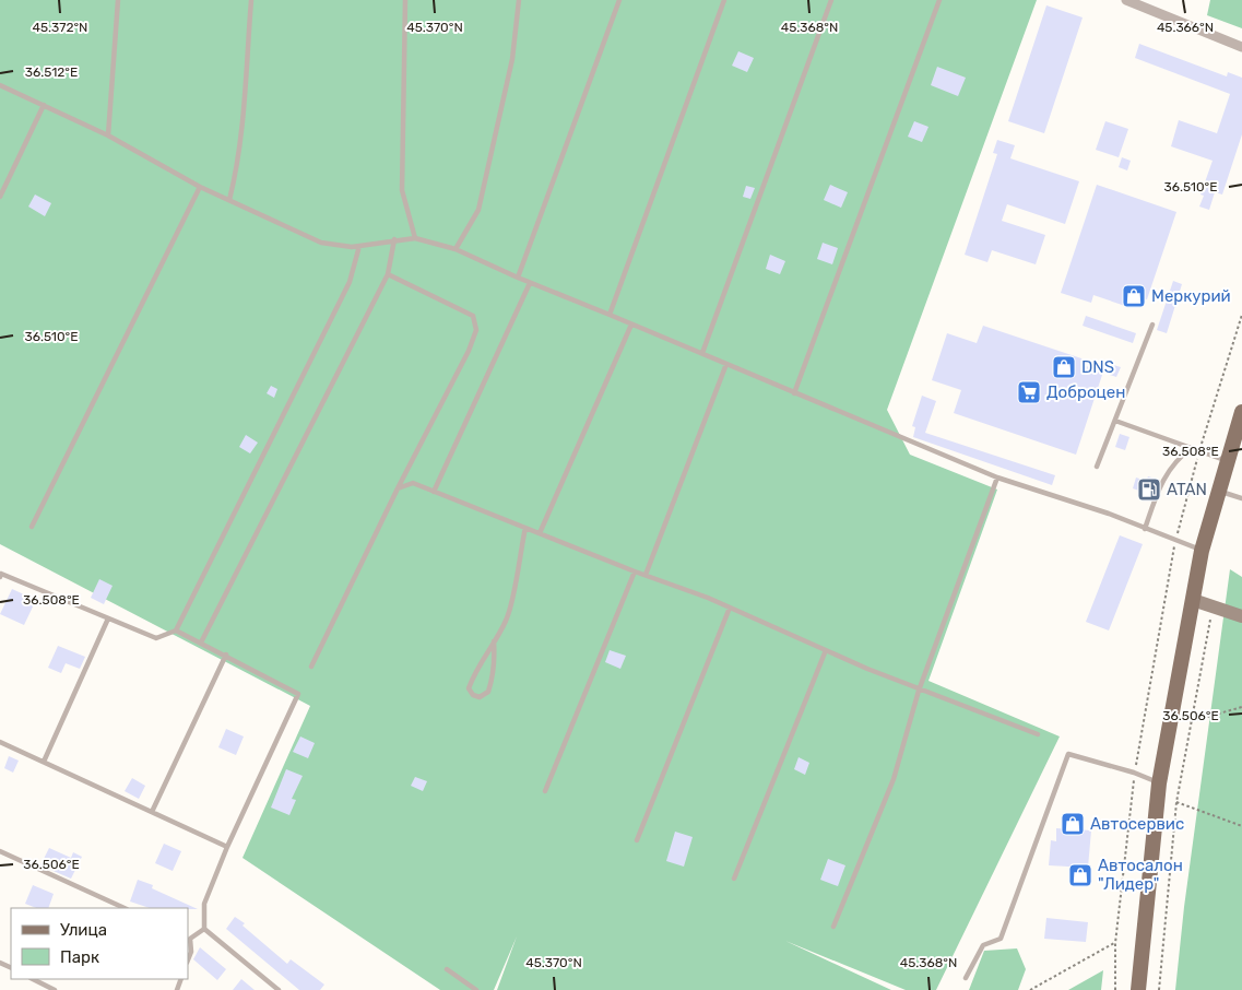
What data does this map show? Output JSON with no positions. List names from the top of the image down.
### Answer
{
  "places": {
    "shop": [
      "Меркурий",
      "DNS",
      "Автосервис",
      "Автосалон \"Лидер\""
    ],
    "supermarket": ["Доброцен"],
    "fuel station": ["ATAN"]
  },
  "legend": ["Улица", "Парк"],
  "coordinates": [
    "45.372°N",
    "45.370°N",
    "45.368°N",
    "45.366°N",
    "36.512°E",
    "36.510°E",
    "36.508°E",
    "36.506°E"
  ]
}
